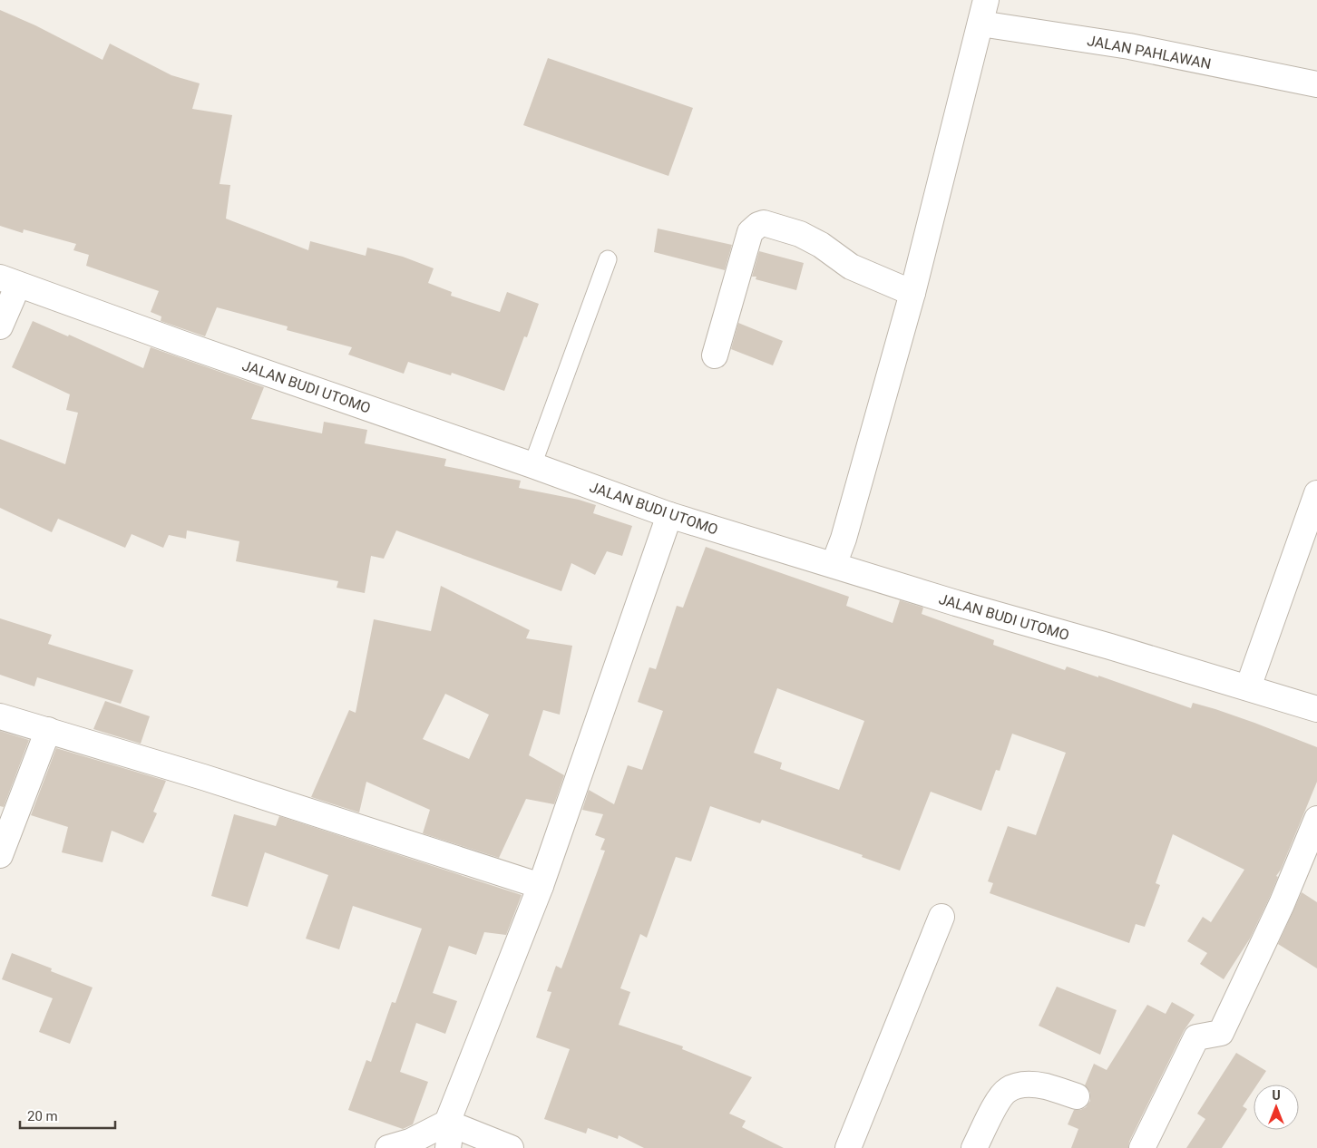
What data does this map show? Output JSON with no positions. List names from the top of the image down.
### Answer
{
  "streets": {
    "street": ["JALAN PAHLAWAN", "JALAN BUDI UTOMO"]
  },
  "scale_bar": "20 m",
  "north": "top"
}
